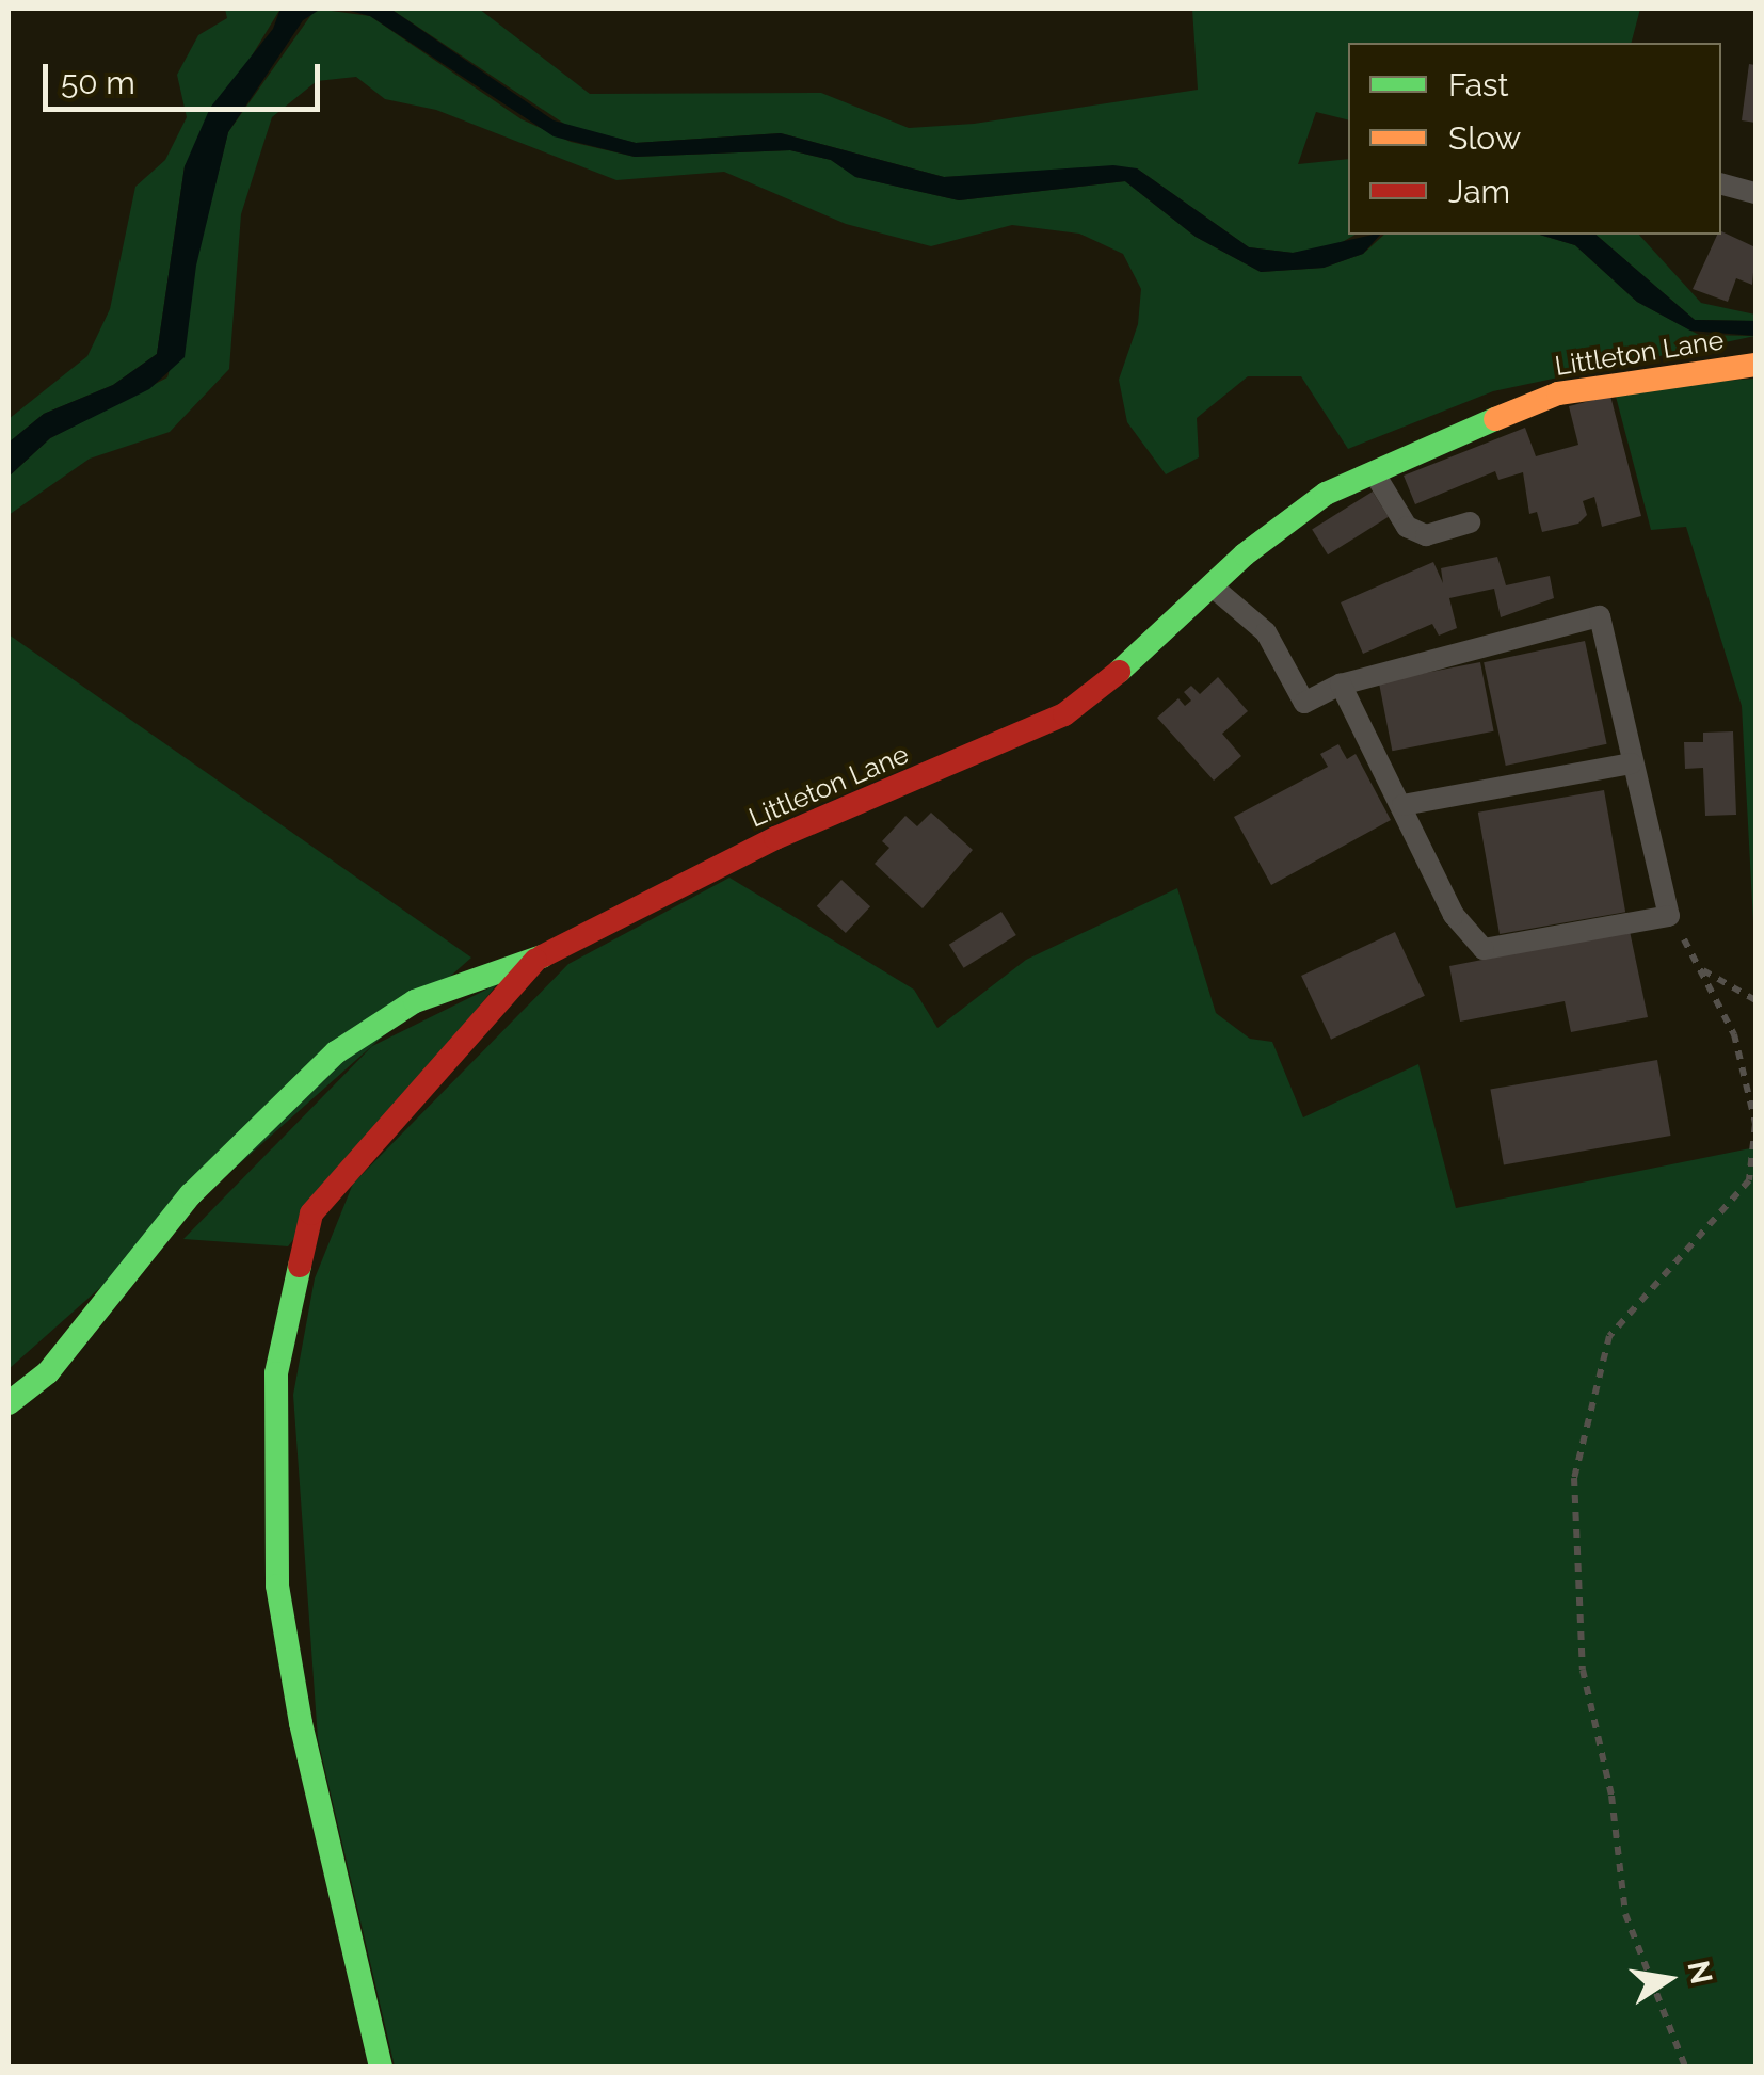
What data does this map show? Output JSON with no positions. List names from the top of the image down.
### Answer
{
  "streets": {
    "street": ["Littleton Lane"]
  },
  "legend": ["Fast", "Slow", "Jam"],
  "scale_bar": "50 m",
  "north": "right"
}
